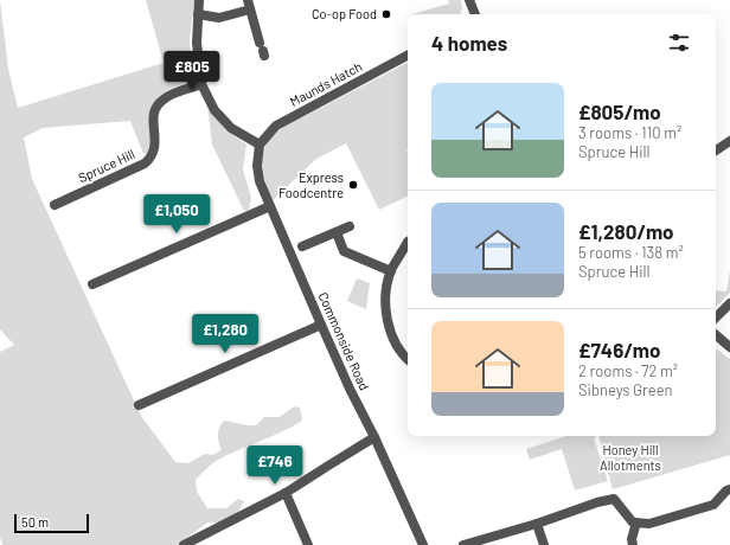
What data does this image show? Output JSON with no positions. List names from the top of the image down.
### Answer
{
  "streets": {
    "street": ["Maunds Hatch", "Spruce Hill", "Commonside Road"]
  },
  "crossings": [
    ["Maunds Hatch", "Commonside Road"]
  ],
  "parks": ["Honey Hill Allotments"],
  "places": ["Co-op Food", "Express Foodcentre"],
  "scale_bar": "50 m",
  "page": {
    "heading": "4 homes",
    "price": [
      "£805",
      "£1,050",
      "£1,280",
      "£746"
    ],
    "list": [
      {
        "name": "£805/mo",
        "note": "3 rooms · 110 m² · Spruce Hill"
      },
      {
        "name": "£1,280/mo",
        "note": "5 rooms · 138 m² · Spruce Hill"
      },
      {
        "name": "£746/mo",
        "note": "2 rooms · 72 m² · Sibneys Green"
      }
    ],
    "scale": "50 m"
  }
}
